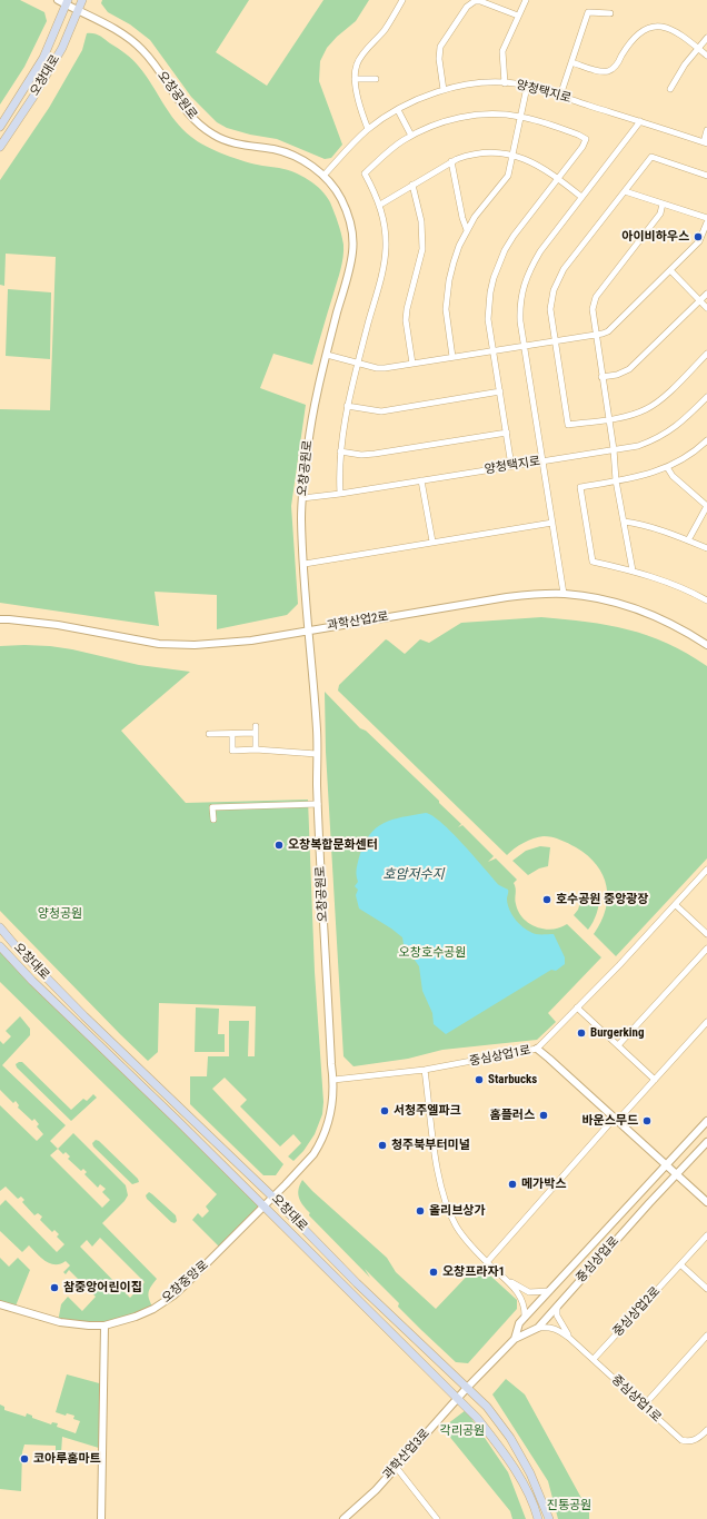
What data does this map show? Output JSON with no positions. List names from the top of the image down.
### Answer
{
  "streets": {
    "main road": ["오창대로"],
    "street": [
      "양청택지로",
      "오창공원로",
      "과학산업2로",
      "중심상업1로",
      "중심상업로",
      "오창중앙로",
      "중심상업2로",
      "과학산업3로"
    ]
  },
  "crossings": [
    ["오창대로", "오창공원로"],
    ["오창대로", "중심상업로"],
    ["오창대로", "오창중앙로"],
    ["오창대로", "과학산업3로"],
    ["양청택지로", "오창공원로"],
    ["오창공원로", "과학산업2로"],
    ["오창공원로", "오창중앙로"],
    ["중심상업1로", "중심상업2로"],
    ["중심상업로", "과학산업3로"]
  ],
  "water": ["호암저수지"],
  "parks": [
    "양청공원",
    "오창호수공원",
    "각리공원",
    "진통공원"
  ],
  "places": [
    "아이비하우스",
    "오창복합문화센터",
    "호수공원 중앙광장",
    "Burgerking",
    "Starbucks",
    "서청주엘파크",
    "홈플러스",
    "바운스무드",
    "청주북부터미널",
    "메가박스",
    "올리브상가",
    "오창프라자1",
    "참중앙어린이집",
    "코아루홈마트"
  ]
}
